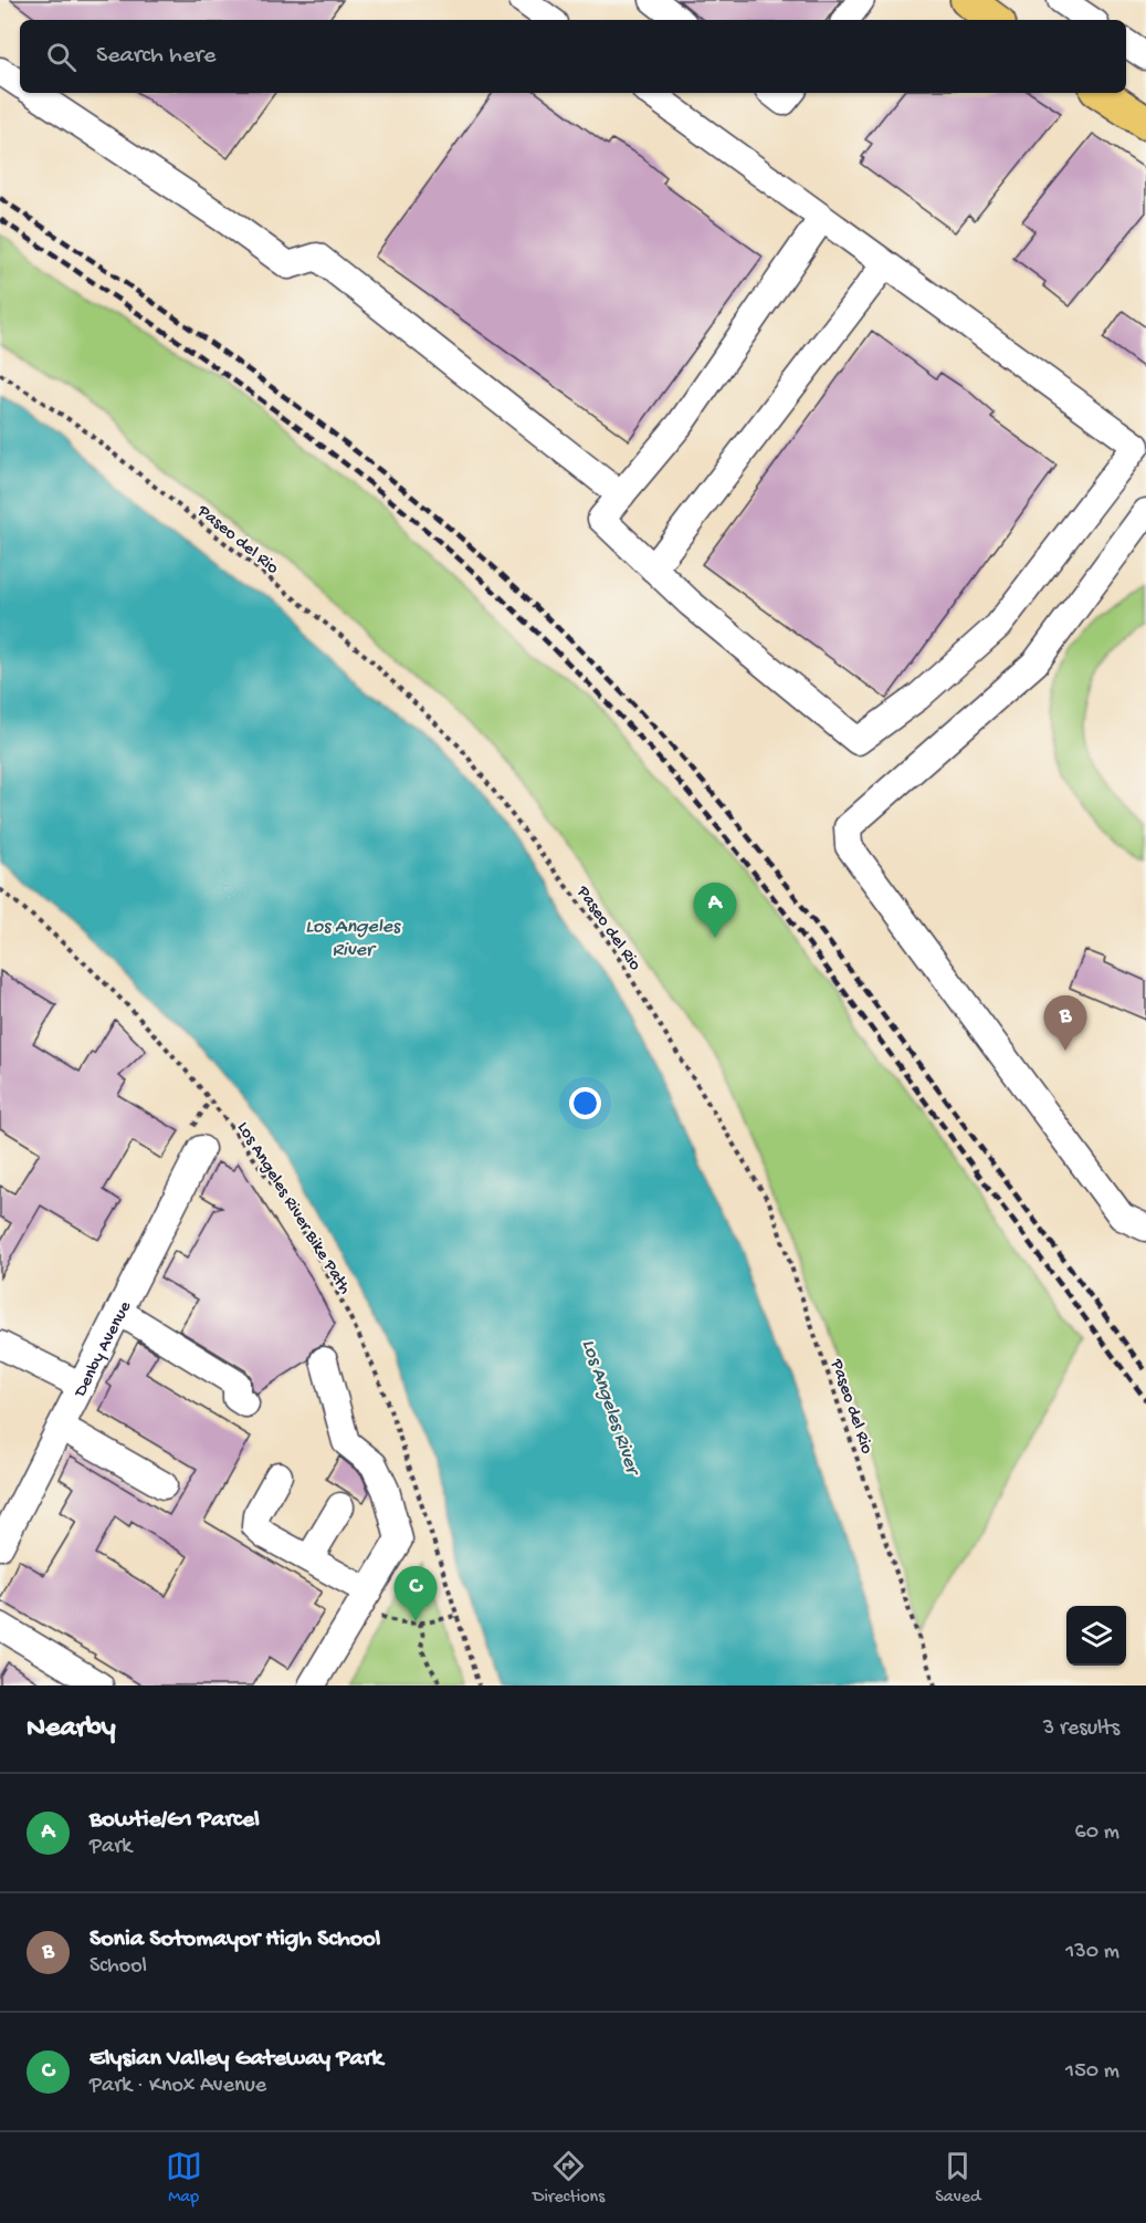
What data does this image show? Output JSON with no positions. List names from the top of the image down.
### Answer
{
  "streets": {
    "street": ["Denby Avenue"],
    "path": ["Paseo del Rio", "Los Angeles River Bike Path"]
  },
  "water": ["Los Angeles River"],
  "page": {
    "search": "Search here",
    "pins": ["A", "B", "C"],
    "heading": ["Nearby", "3 results"],
    "list": [
      {
        "mark": "A",
        "name": "Bowtie/G1 Parcel",
        "note": "Park",
        "value": "60 m"
      },
      {
        "mark": "B",
        "name": "Sonia Sotomayor High School",
        "note": "School",
        "value": "130 m"
      },
      {
        "mark": "C",
        "name": "Elysian Valley Gateway Park",
        "note": "Park · Knox Avenue",
        "value": "150 m"
      }
    ],
    "nav": ["Map", "Directions", "Saved"]
  }
}
